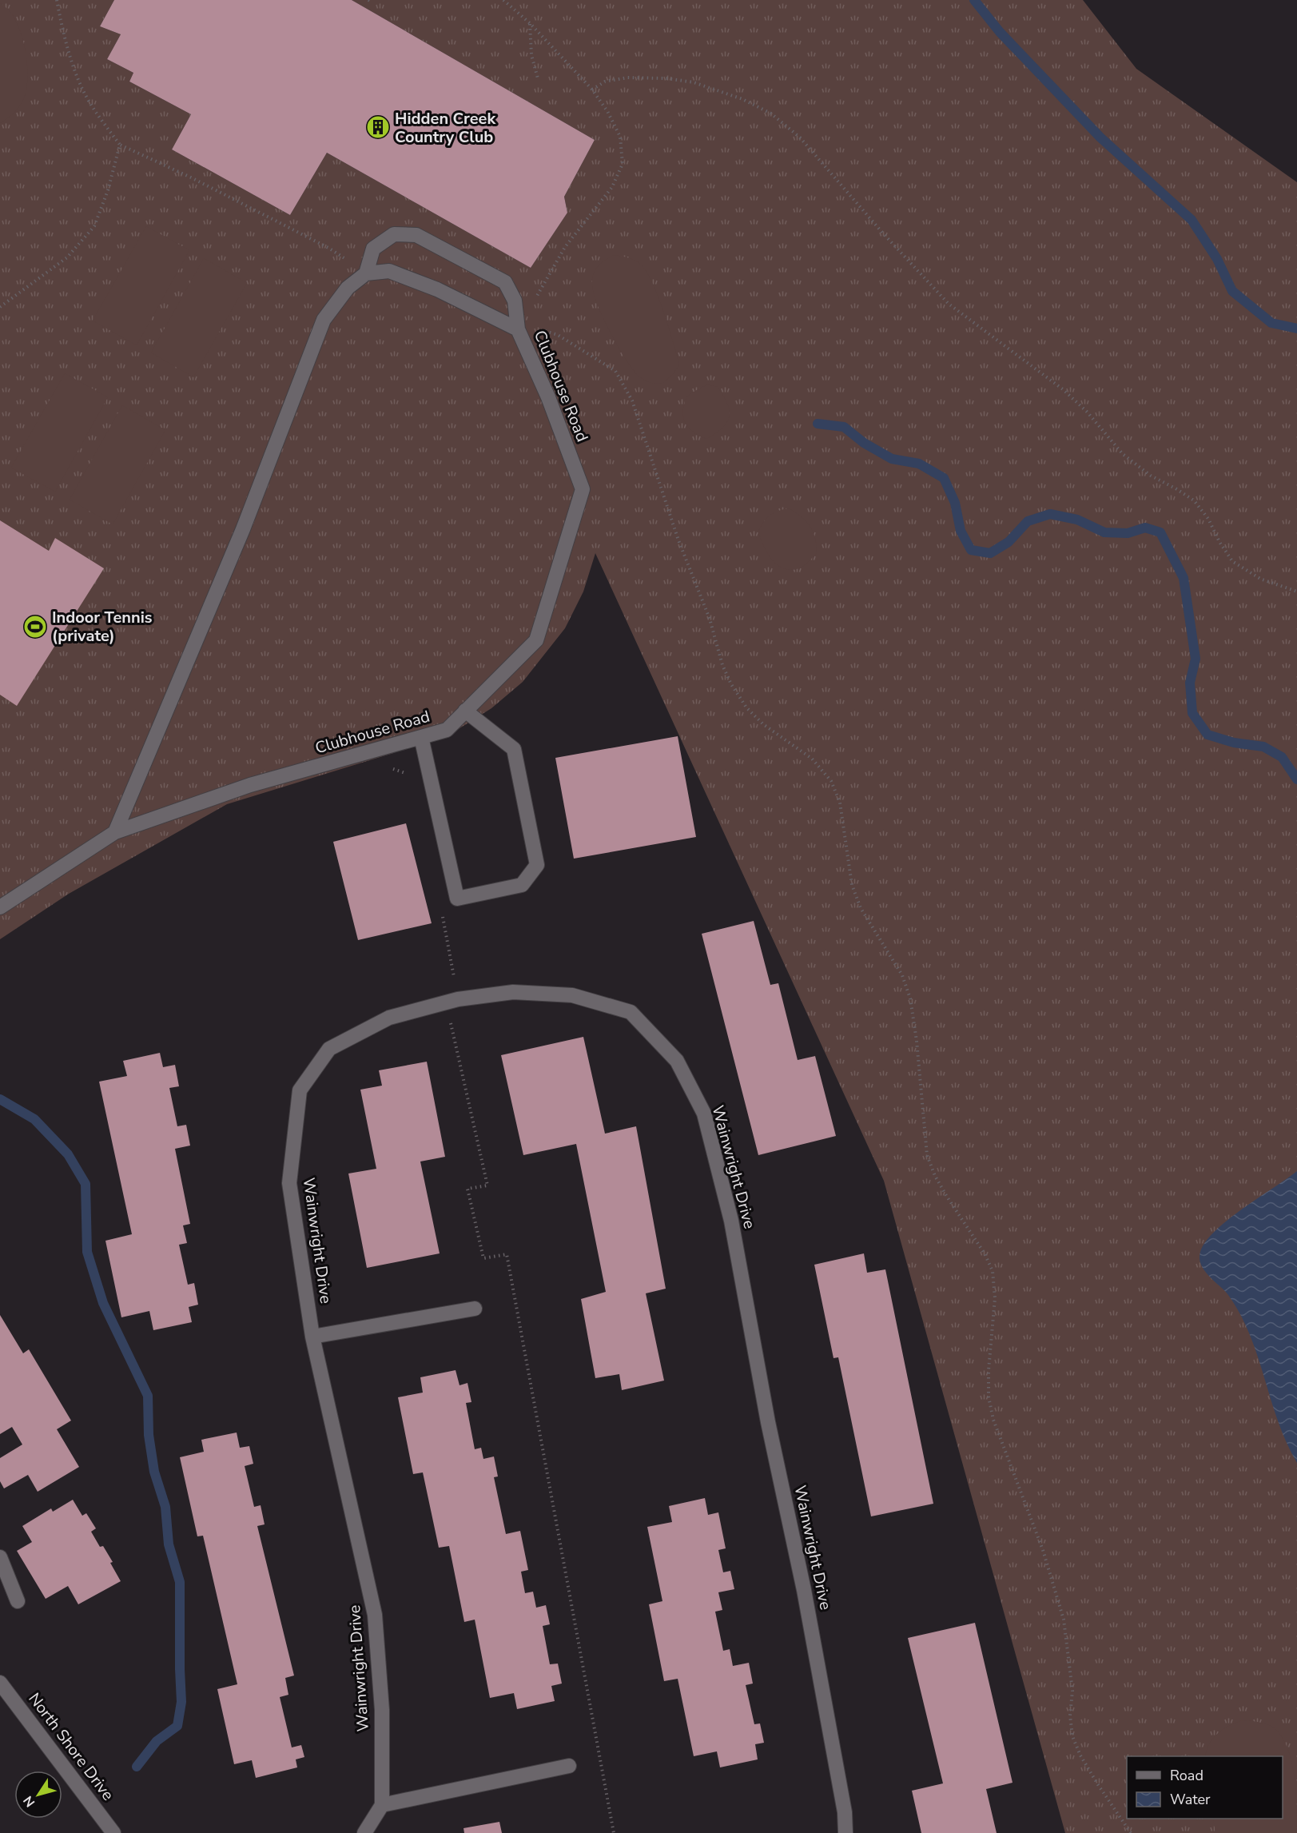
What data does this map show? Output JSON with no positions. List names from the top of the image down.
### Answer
{
  "streets": {
    "street": ["Clubhouse Road", "Wainwright Drive", "North Shore Drive"]
  },
  "places": {
    "building": ["Hidden Creek Country Club"],
    "sports": ["Indoor Tennis (private)"]
  },
  "legend": ["Road", "Water"],
  "north": "bottom left"
}
